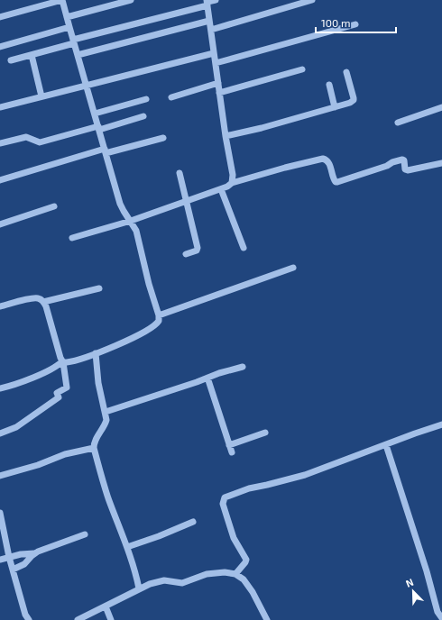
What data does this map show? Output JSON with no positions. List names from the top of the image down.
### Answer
{
  "scale_bar": "100 m",
  "north": "top left"
}
